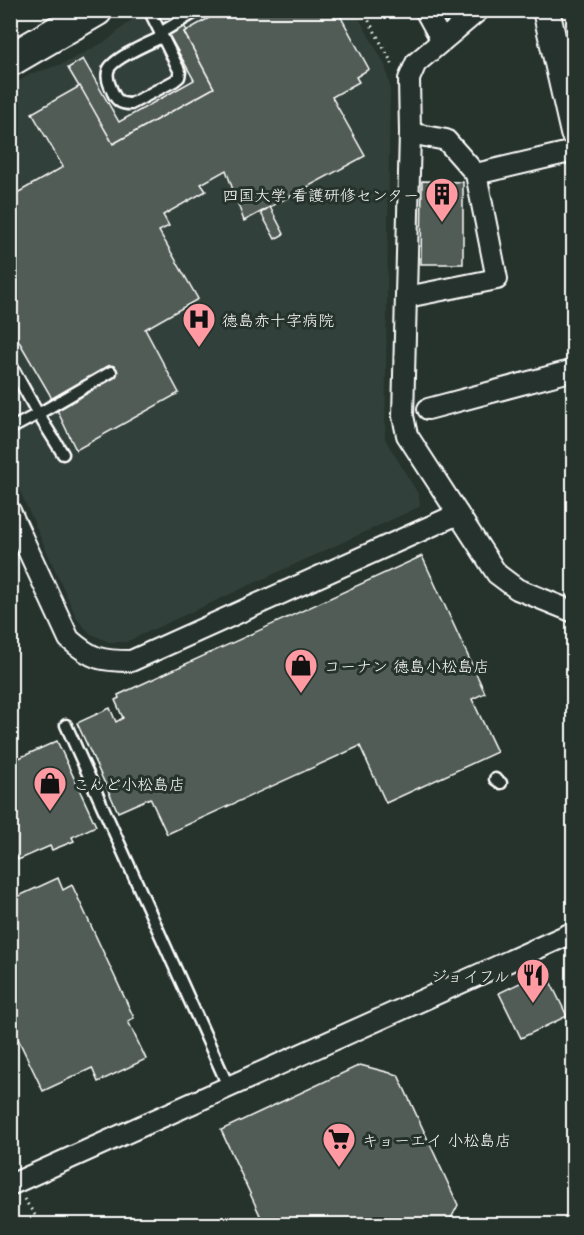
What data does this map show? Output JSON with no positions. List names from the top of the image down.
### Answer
{
  "places": {
    "building": ["四国大学 看護研修センター"],
    "hospital": ["徳島赤十字病院"],
    "shop": ["コーナン 徳島小松島店", "こんど小松島店"],
    "restaurant": ["ジョイフル"],
    "supermarket": ["キョーエイ 小松島店"]
  }
}
